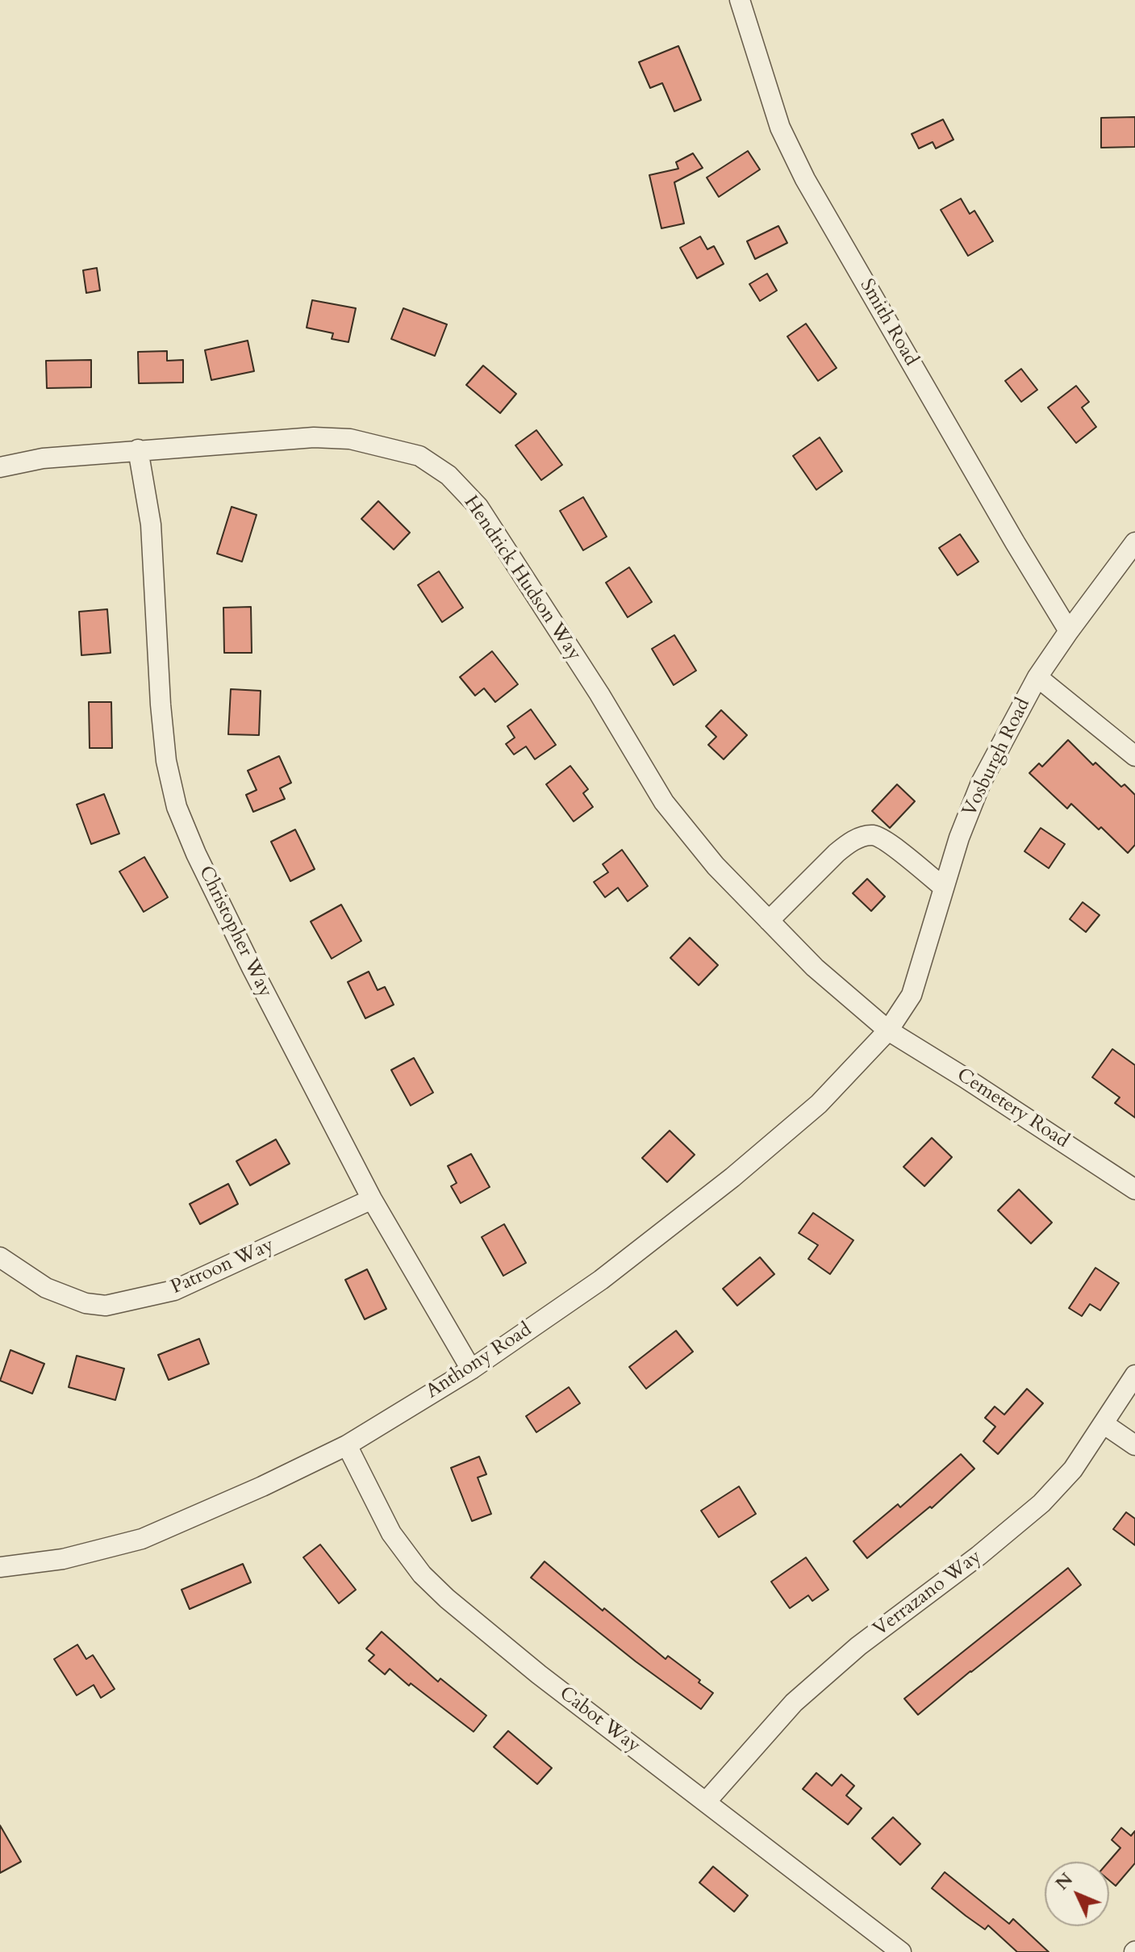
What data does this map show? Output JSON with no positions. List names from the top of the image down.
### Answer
{
  "streets": {
    "street": [
      "Smith Road",
      "Hendrick Hudson Way",
      "Vosburgh Road",
      "Christopher Way",
      "Cemetery Road",
      "Patroon Way",
      "Anthony Road",
      "Verrazano Way",
      "Cabot Way"
    ]
  },
  "crossings": [
    ["Smith Road", "Vosburgh Road"],
    ["Hendrick Hudson Way", "Vosburgh Road"],
    ["Hendrick Hudson Way", "Christopher Way"],
    ["Hendrick Hudson Way", "Cemetery Road"],
    ["Hendrick Hudson Way", "Anthony Road"],
    ["Vosburgh Road", "Cemetery Road"],
    ["Vosburgh Road", "Anthony Road"],
    ["Christopher Way", "Patroon Way"],
    ["Christopher Way", "Anthony Road"],
    ["Cemetery Road", "Anthony Road"],
    ["Anthony Road", "Cabot Way"],
    ["Verrazano Way", "Cabot Way"]
  ],
  "north": "top left"
}
